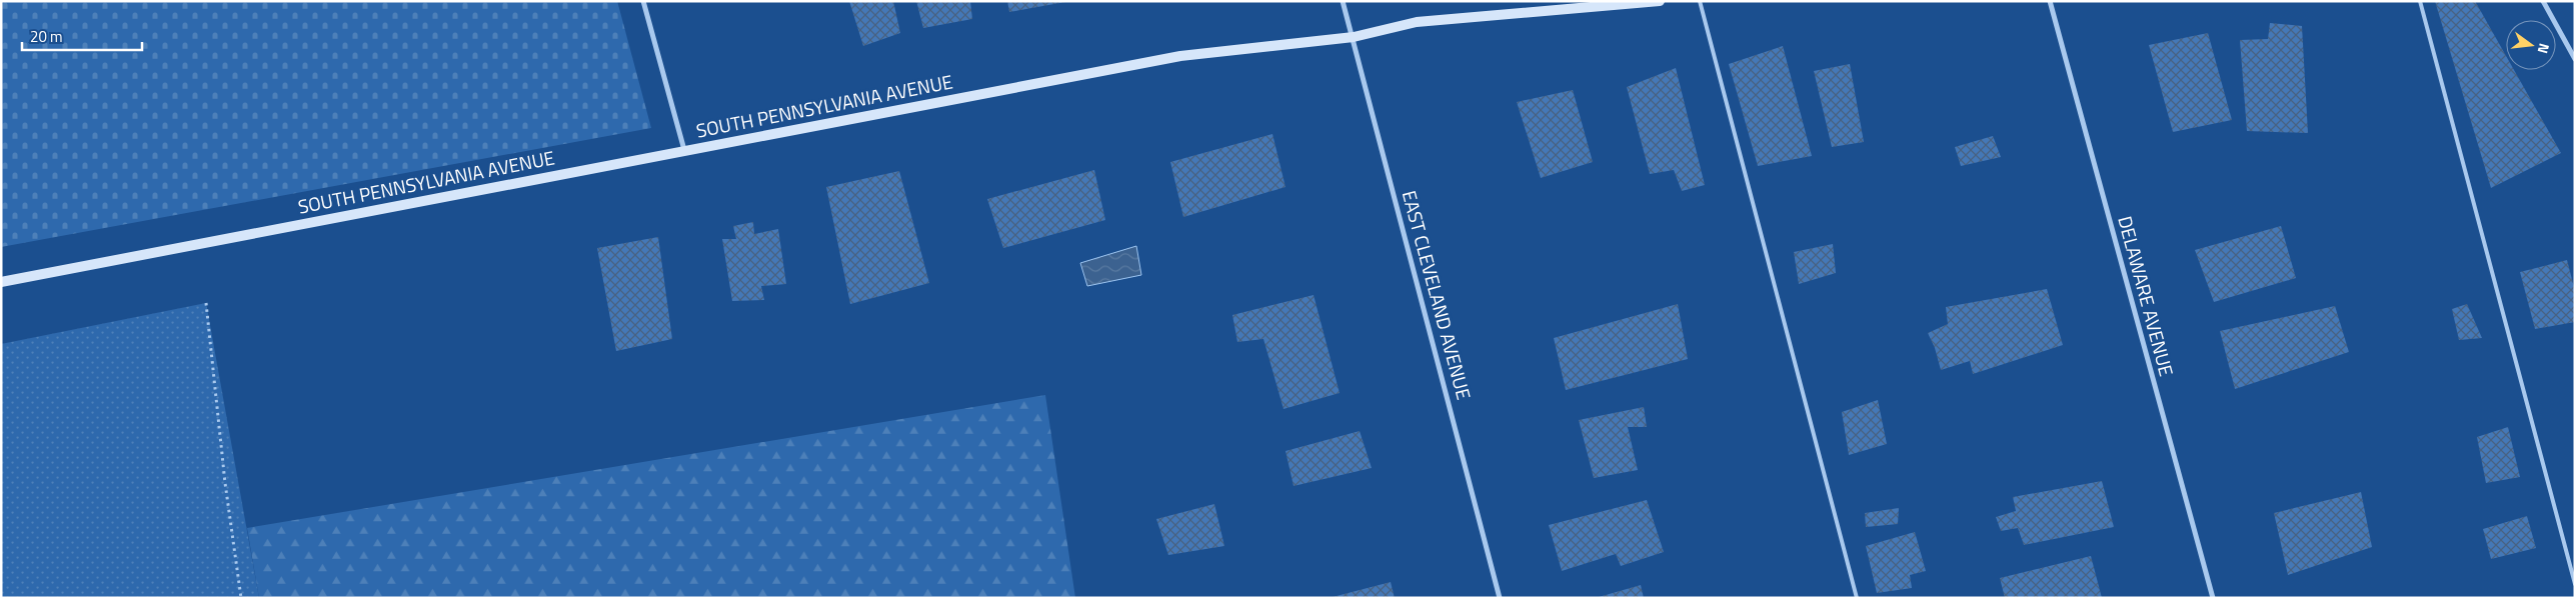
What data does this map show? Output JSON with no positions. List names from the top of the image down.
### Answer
{
  "streets": {
    "main road": ["SOUTH PENNSYLVANIA AVENUE"],
    "street": ["EAST CLEVELAND AVENUE", "DELAWARE AVENUE"]
  },
  "crossings": [
    ["SOUTH PENNSYLVANIA AVENUE", "EAST CLEVELAND AVENUE"]
  ],
  "scale_bar": "20 m",
  "north": "right"
}
